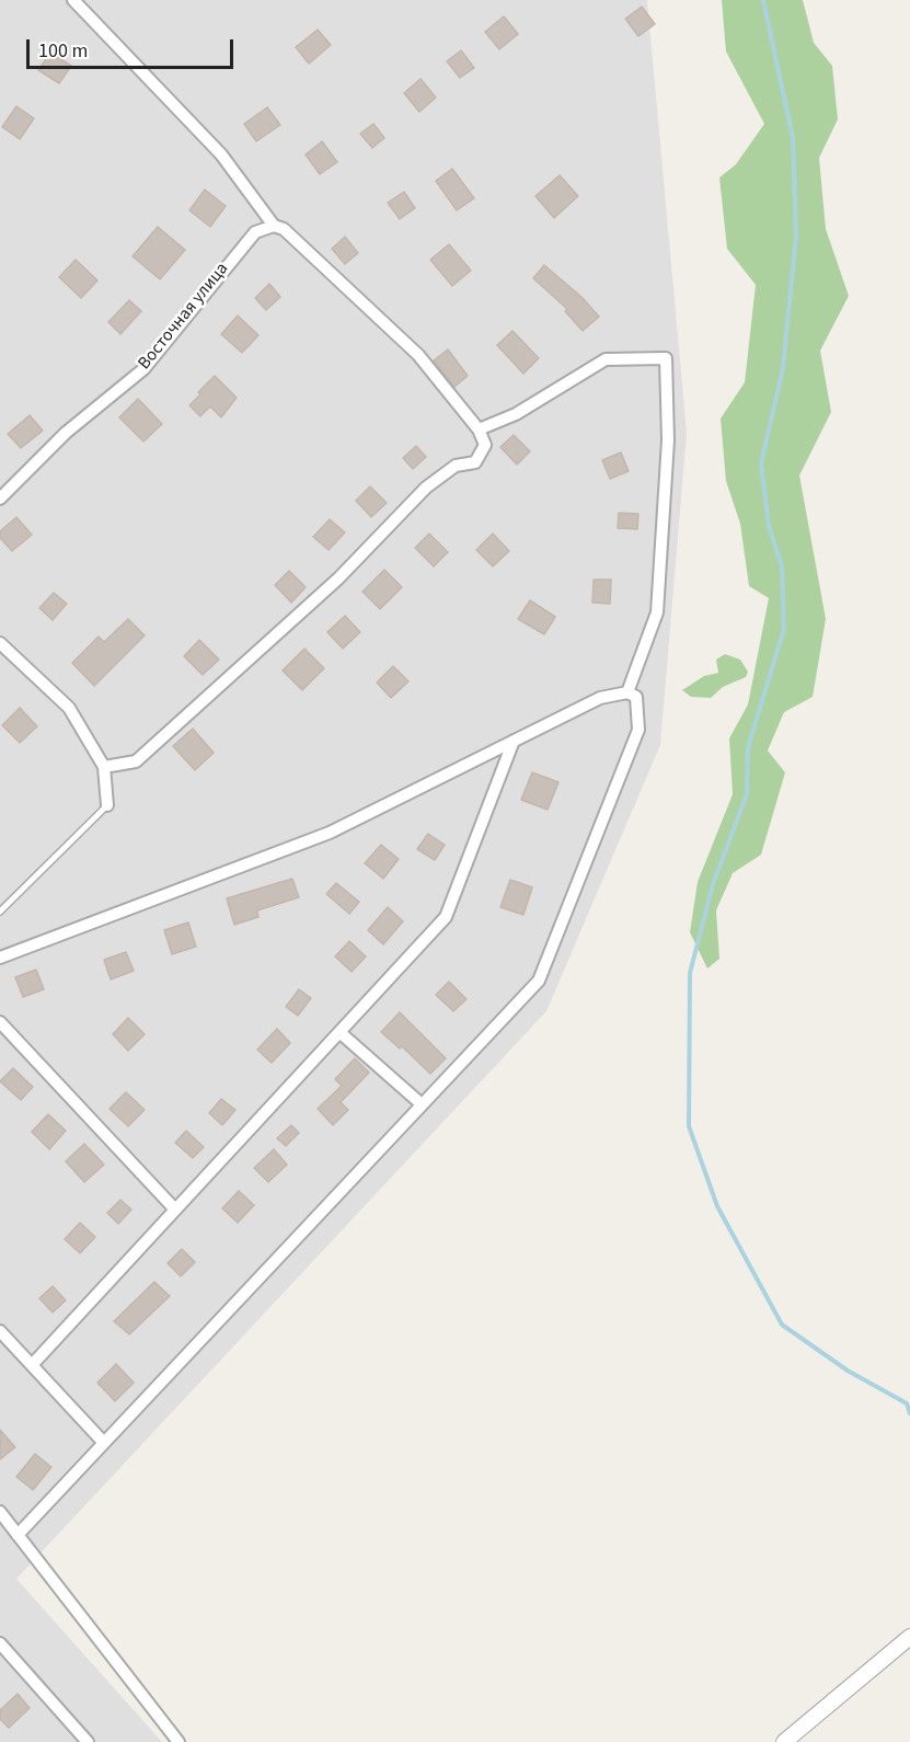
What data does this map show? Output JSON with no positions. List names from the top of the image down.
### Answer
{
  "streets": {
    "street": ["Восточная улица"]
  },
  "scale_bar": "100 m"
}
